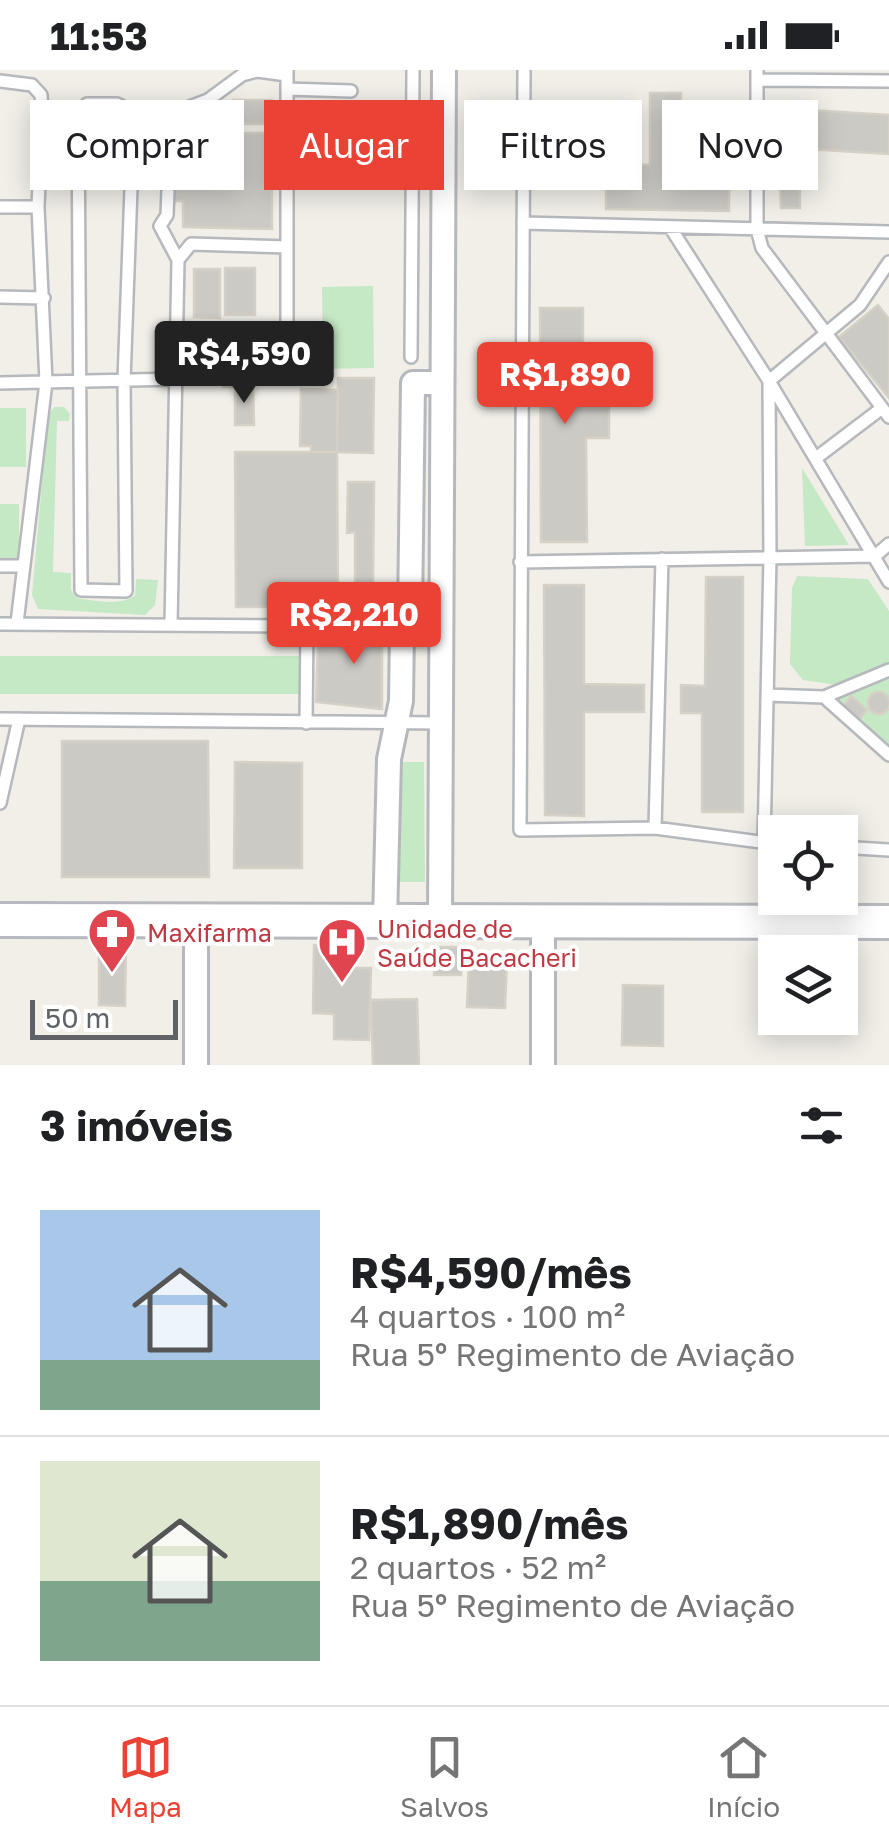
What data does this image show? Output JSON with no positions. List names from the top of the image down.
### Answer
{
  "places": {
    "pharmacy": ["Maxifarma"],
    "hospital": ["Unidade de Saúde Bacacheri"]
  },
  "scale_bar": "50 m",
  "page": {
    "status": "11:53",
    "chip": [
      "Comprar",
      "Alugar",
      "Filtros",
      "Novo"
    ],
    "price": ["R$4,590", "R$1,890", "R$2,210"],
    "scale": "50 m",
    "heading": "3 imóveis",
    "list": [
      {
        "name": "R$4,590/mês",
        "note": "4 quartos · 100 m² · Rua 5º Regimento de Aviação"
      },
      {
        "name": "R$1,890/mês",
        "note": "2 quartos · 52 m² · Rua 5º Regimento de Aviação"
      }
    ],
    "tabs": ["Mapa", "Salvos", "Início"]
  }
}
